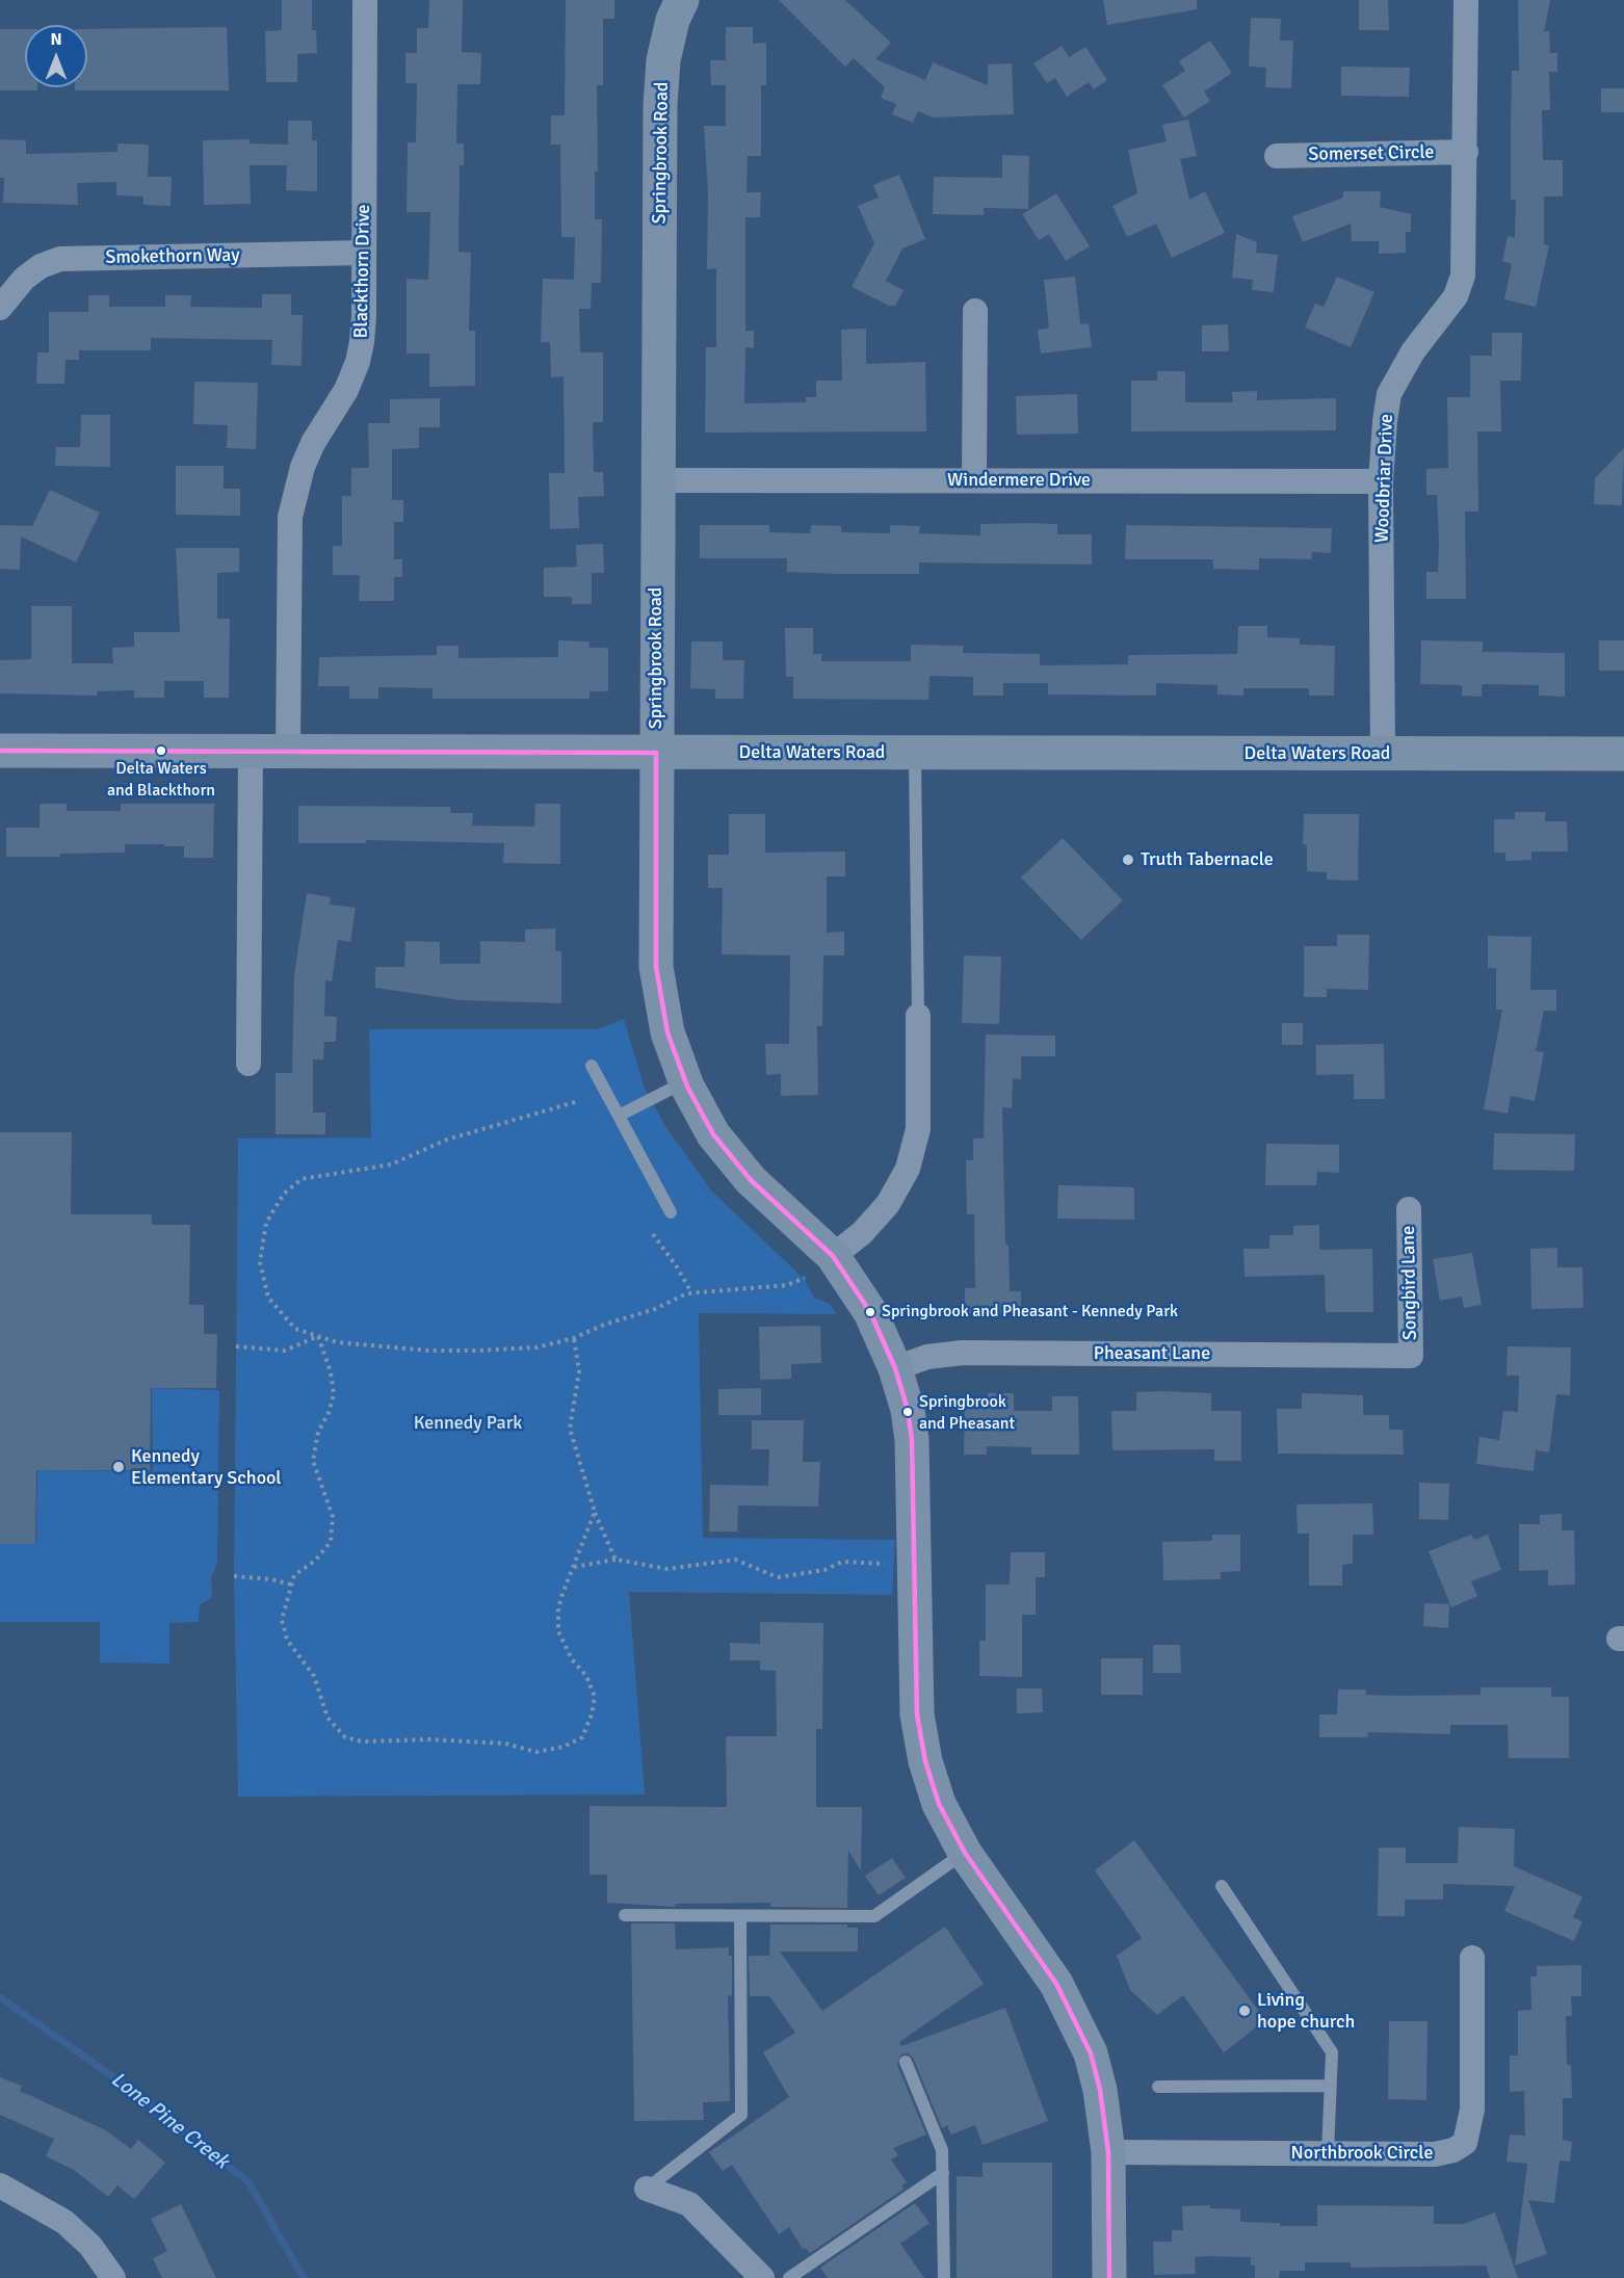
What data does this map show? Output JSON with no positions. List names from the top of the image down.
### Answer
{
  "streets": {
    "street": [
      "Springbrook Road",
      "Somerset Circle",
      "Smokethorn Way",
      "Blackthorn Drive",
      "Woodbriar Drive",
      "Windermere Drive",
      "Delta Waters Road",
      "Songbird Lane",
      "Pheasant Lane",
      "Northbrook Circle"
    ]
  },
  "crossings": [
    ["Springbrook Road", "Windermere Drive"],
    ["Springbrook Road", "Delta Waters Road"],
    ["Springbrook Road", "Pheasant Lane"],
    ["Springbrook Road", "Northbrook Circle"],
    ["Somerset Circle", "Woodbriar Drive"],
    ["Smokethorn Way", "Blackthorn Drive"],
    ["Blackthorn Drive", "Delta Waters Road"],
    ["Woodbriar Drive", "Windermere Drive"],
    ["Woodbriar Drive", "Delta Waters Road"],
    ["Songbird Lane", "Pheasant Lane"]
  ],
  "water": ["Lone Pine Creek"],
  "parks": ["Kennedy Park"],
  "places": [
    "Delta Waters and Blackthorn",
    "Truth Tabernacle",
    "Springbrook and Pheasant - Kennedy Park",
    "Springbrook and Pheasant",
    "Kennedy Elementary School",
    "Living hope church"
  ],
  "north": "top"
}
